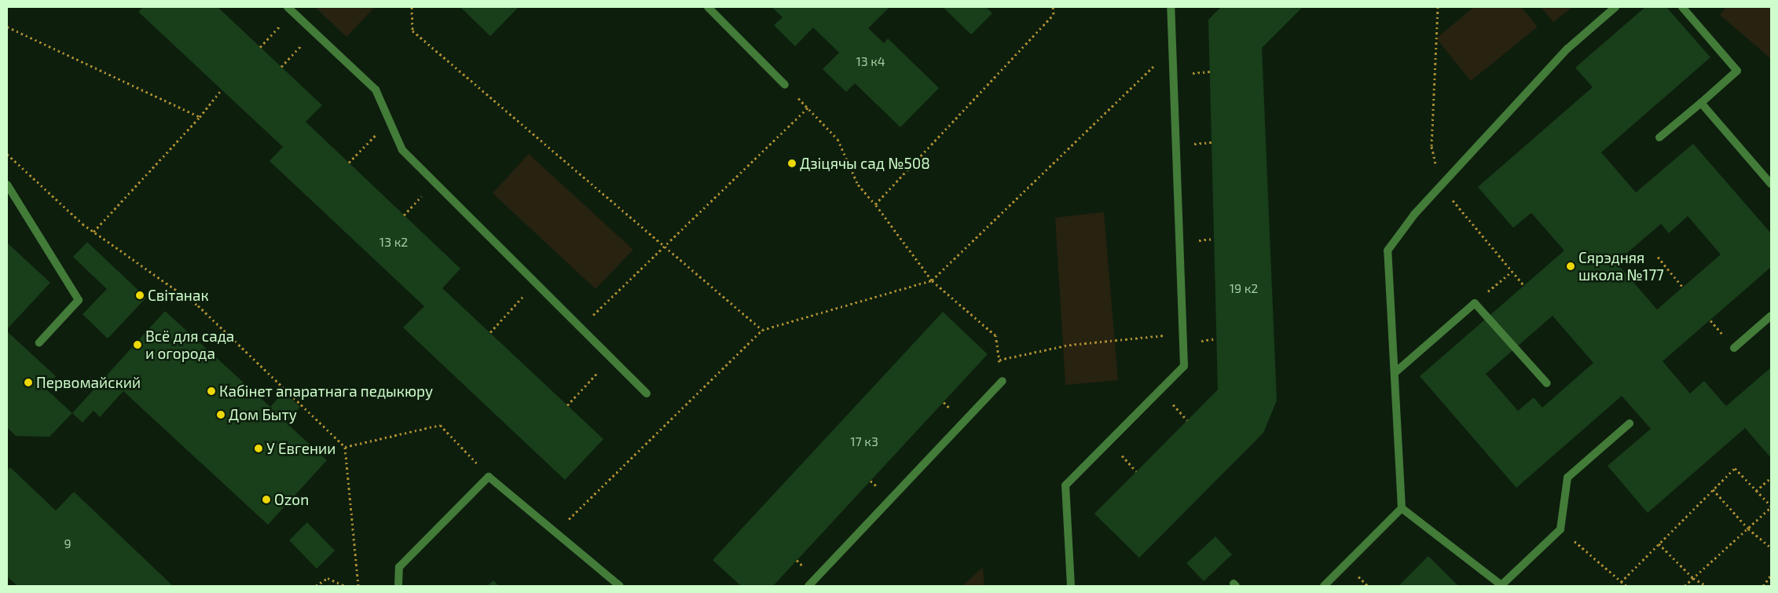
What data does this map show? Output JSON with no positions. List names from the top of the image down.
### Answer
{
  "places": [
    "Дзіцячы сад №508",
    "Сярэдняя школа №177",
    "Свiтанак",
    "Всё для сада и огорода",
    "Первомайский",
    "Кабінет апаратнага педыкюру",
    "Дом Быту",
    "У Евгении",
    "Ozon"
  ],
  "house_numbers": [
    "13 к4",
    "13 к2",
    "19 к2",
    "17 к3",
    "9"
  ]
}
